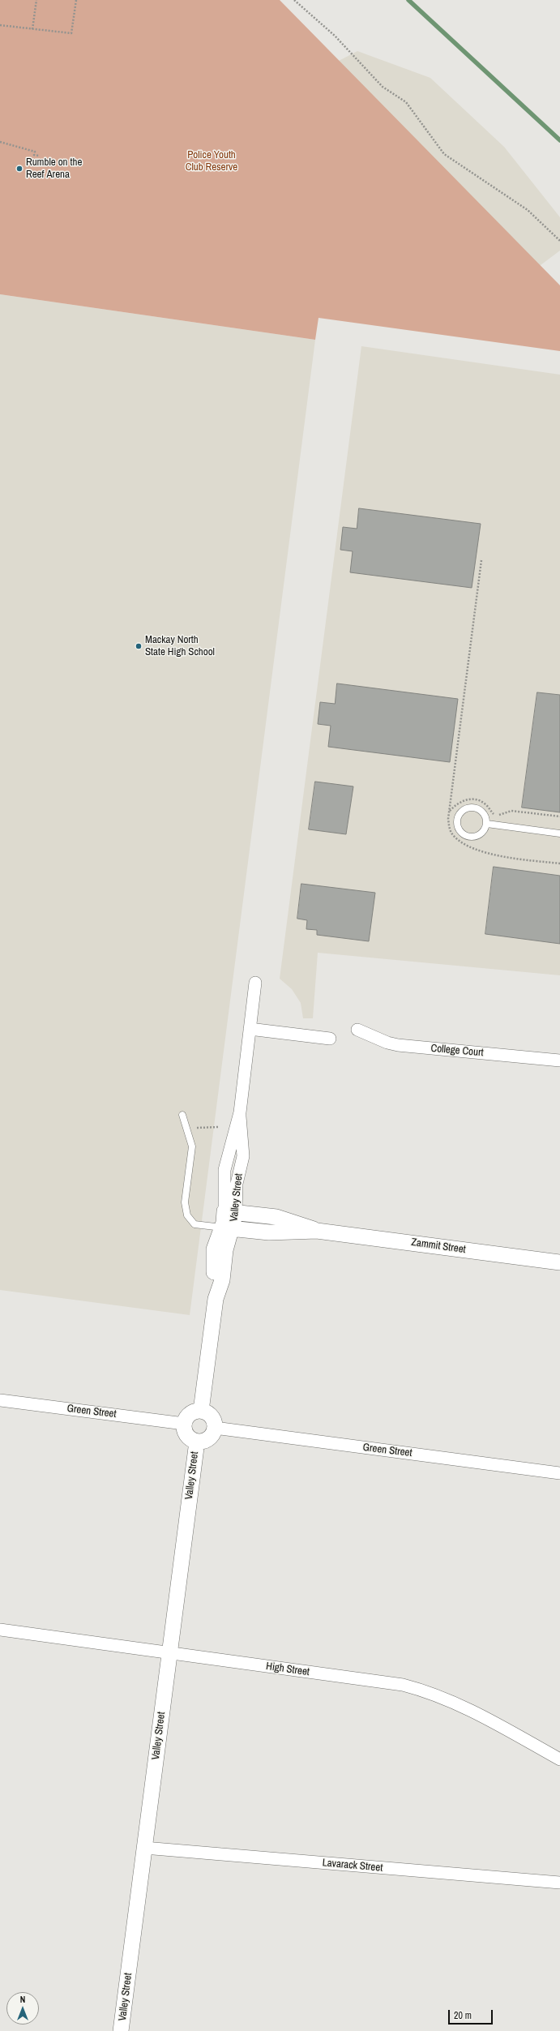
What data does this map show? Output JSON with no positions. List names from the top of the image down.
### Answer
{
  "streets": {
    "street": [
      "College Court",
      "Valley Street",
      "Zammit Street",
      "Green Street",
      "High Street",
      "Lavarack Street"
    ]
  },
  "crossings": [
    ["Valley Street", "Zammit Street"],
    ["Valley Street", "Green Street"],
    ["Valley Street", "High Street"],
    ["Valley Street", "Lavarack Street"]
  ],
  "parks": ["Police Youth Club Reserve"],
  "places": ["Rumble on the Reef Arena", "Mackay North State High School"],
  "scale_bar": "20 m",
  "north": "top"
}
